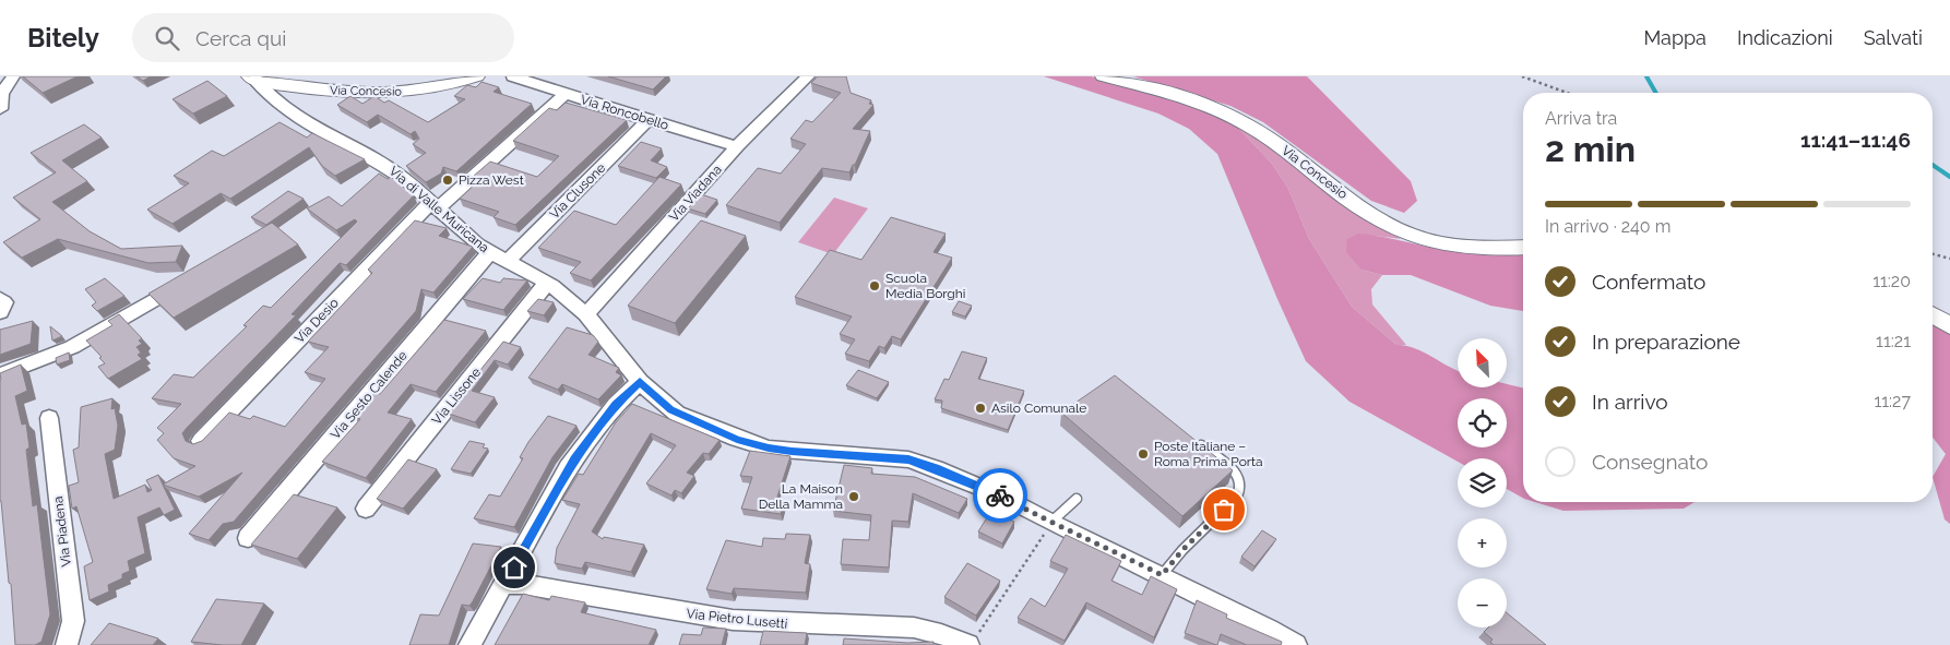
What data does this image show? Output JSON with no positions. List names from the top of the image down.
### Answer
{
  "streets": {
    "street": [
      "Via Concesio",
      "Via Roncobello",
      "Via Clusone",
      "Via Viadana",
      "Via di Valle Muricana",
      "Via Desio",
      "Via Sesto Calende",
      "Via Lissone",
      "Via Piadena",
      "Via Pietro Lusetti"
    ]
  },
  "crossings": [
    ["Via Concesio", "Via di Valle Muricana"],
    ["Via Roncobello", "Via Clusone"],
    ["Via Roncobello", "Via Viadana"],
    ["Via Roncobello", "Via Desio"],
    ["Via Clusone", "Via di Valle Muricana"],
    ["Via Viadana", "Via di Valle Muricana"],
    ["Via di Valle Muricana", "Via Desio"],
    ["Via di Valle Muricana", "Via Sesto Calende"],
    ["Via di Valle Muricana", "Via Lissone"]
  ],
  "places": [
    "Pizza West",
    "Scuola Media Borghi",
    "Asilo Comunale",
    "Poste Italiane – Roma Prima Porta",
    "La Maison Della Mamma"
  ],
  "north": "top left",
  "page": {
    "header": "Bitely",
    "search": "Cerca qui",
    "nav": ["Mappa", "Indicazioni", "Salvati"],
    "heading": ["2 min", "Arriva tra", "11:41–11:46"],
    "bar": "In arrivo · 240 m",
    "list": [
      ["Confermato", "11:20"],
      ["In preparazione", "11:21"],
      ["In arrivo", "11:27"],
      "Consegnato"
    ],
    "map_buttons": ["+", "−"]
  }
}
